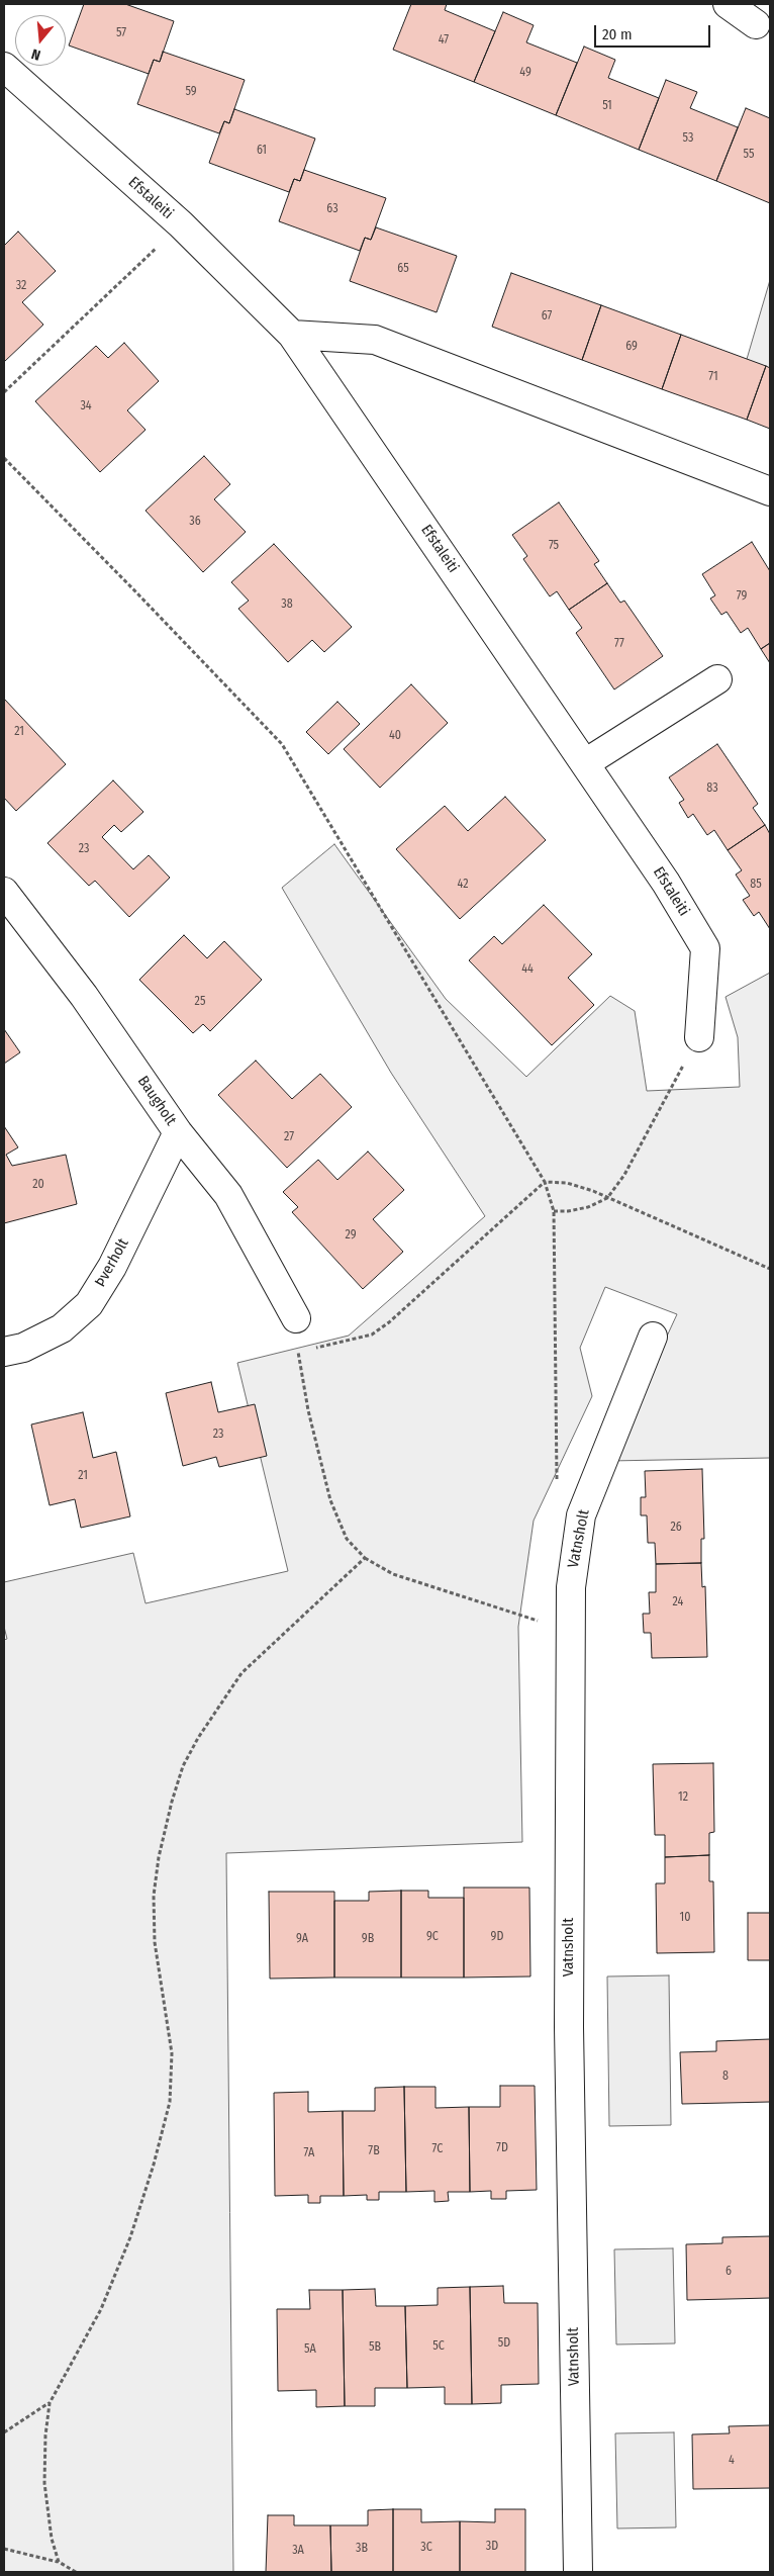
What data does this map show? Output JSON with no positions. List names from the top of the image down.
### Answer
{
  "streets": {
    "street": [
      "Efstaleiti",
      "Baugholt",
      "Þverholt",
      "Vatnsholt"
    ]
  },
  "crossings": [
    ["Baugholt", "Þverholt"]
  ],
  "house_numbers": [
    "57",
    "47",
    "49",
    "59",
    "51",
    "53",
    "61",
    "55",
    "63",
    "65",
    "32",
    "67",
    "69",
    "71",
    "34",
    "36",
    "75",
    "79",
    "38",
    "77",
    "21",
    "40",
    "83",
    "23",
    "42",
    "85",
    "44",
    "25",
    "27",
    "20",
    "29",
    "23",
    "21",
    "26",
    "24",
    "12",
    "10",
    "9C",
    "9D",
    "9A",
    "9B",
    "8",
    "7D",
    "7C",
    "7B",
    "7A",
    "6",
    "5D",
    "5C",
    "5B",
    "5A",
    "4",
    "3D",
    "3C",
    "3B",
    "3A"
  ],
  "scale_bar": "20 m",
  "north": "bottom"
}
